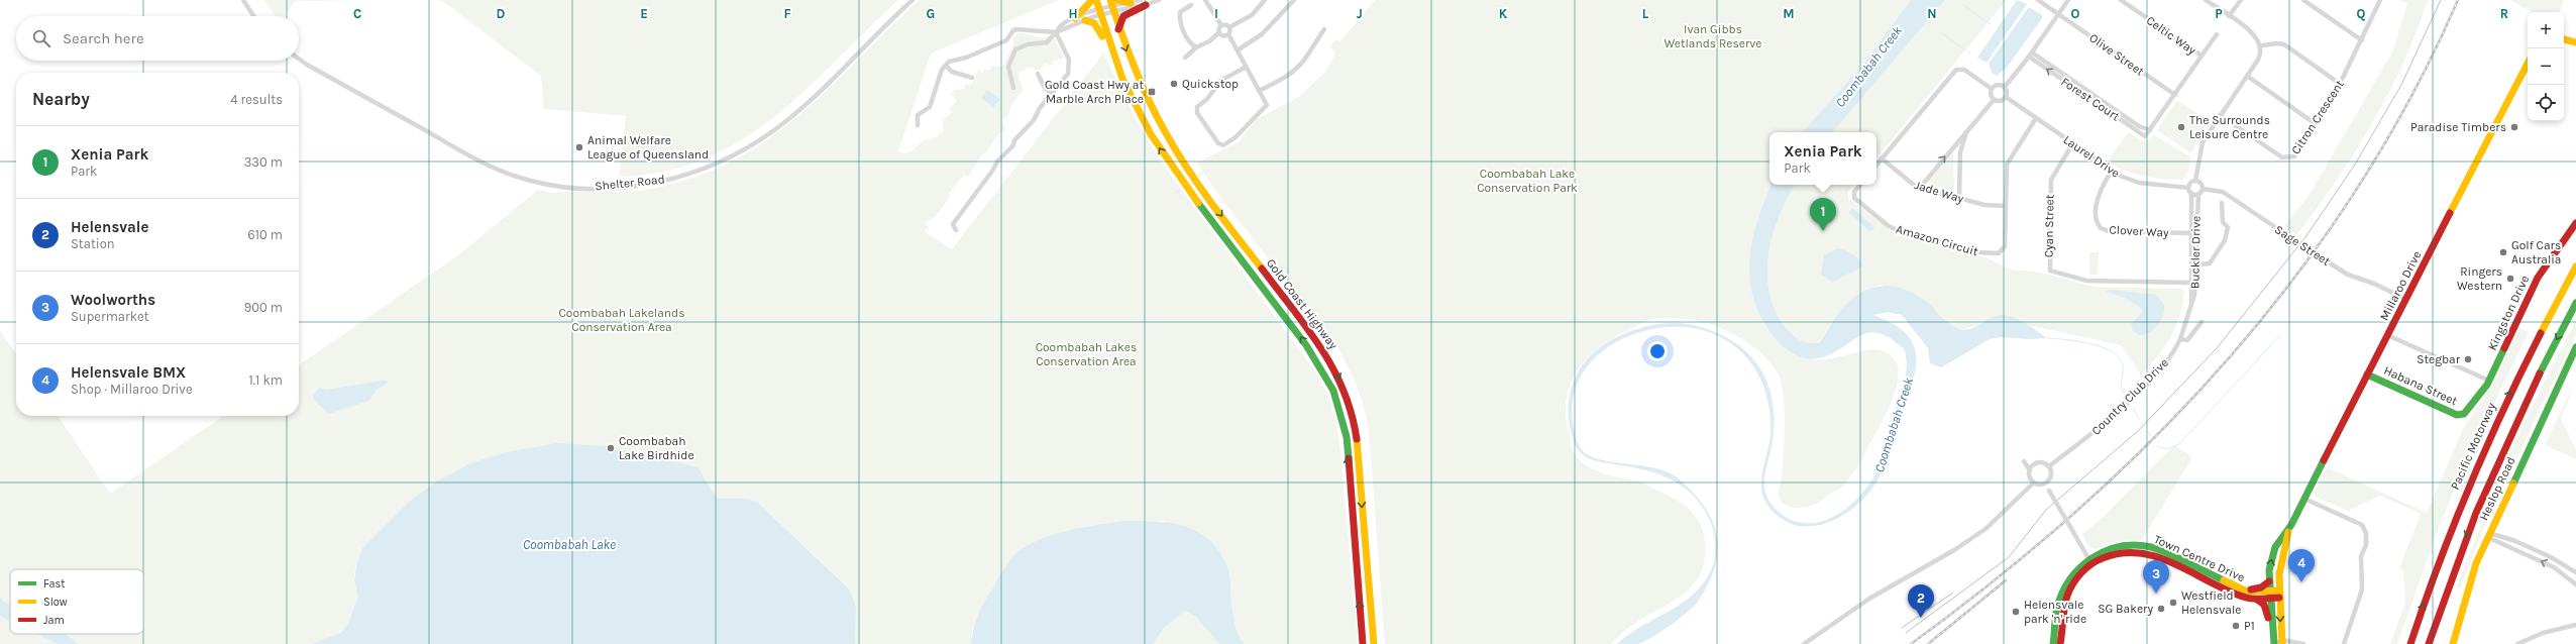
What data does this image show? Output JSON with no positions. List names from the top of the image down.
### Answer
{
  "streets": {
    "main road": [
      "Millaroo Drive",
      "Gold Coast Highway",
      "Kingston Drive",
      "Habana Street",
      "Pacific Motorway",
      "Heslop Road",
      "Town Centre Drive"
    ],
    "street": [
      "Celtic Way",
      "Olive Street",
      "Forest Court",
      "Citron Crescent",
      "Laurel Drive",
      "Shelter Road",
      "Jade Way",
      "Cyan Street",
      "Clover Way",
      "Amazon Circuit",
      "Sage Street",
      "Buckler Drive",
      "Country Club Drive"
    ]
  },
  "crossings": [
    ["Laurel Drive", "Cyan Street"],
    ["Laurel Drive", "Clover Way"],
    ["Laurel Drive", "Amazon Circuit"],
    ["Laurel Drive", "Sage Street"],
    ["Laurel Drive", "Buckler Drive"],
    ["Jade Way", "Amazon Circuit"],
    ["Cyan Street", "Buckler Drive"],
    ["Clover Way", "Buckler Drive"],
    ["Sage Street", "Buckler Drive"],
    ["Sage Street", "Millaroo Drive"],
    ["Buckler Drive", "Country Club Drive"],
    ["Millaroo Drive", "Habana Street"],
    ["Millaroo Drive", "Town Centre Drive"],
    ["Kingston Drive", "Habana Street"]
  ],
  "water": ["Coombabah Creek", "Coombabah Lake"],
  "parks": [
    "Ivan Gibbs Wetlands Reserve",
    "Coombabah Lake Conservation Park",
    "Coombabah Lakelands Conservation Area",
    "Coombabah Lakes Conservation Area"
  ],
  "places": {
    "other": [
      "Quickstop",
      "The Surrounds Leisure Centre",
      "Paradise Timbers",
      "Animal Welfare League of Queensland",
      "Golf Cars Australia",
      "Ringers Western",
      "Stegbar",
      "Coombabah Lake Birdhide",
      "Westfield Helensvale",
      "SG Bakery",
      "Helensvale park 'n' ride",
      "P1"
    ],
    "transit": ["Gold Coast Hwy at Marble Arch Place"]
  },
  "legend": ["Fast", "Slow", "Jam"],
  "page": {
    "map_buttons": ["+", "−"],
    "search": "Search here",
    "heading": ["Nearby", "4 results"],
    "list": [
      {
        "mark": "1",
        "name": "Xenia Park",
        "note": "Park",
        "value": "330 m"
      },
      {
        "mark": "2",
        "name": "Helensvale",
        "note": "Station",
        "value": "610 m"
      },
      {
        "mark": "3",
        "name": "Woolworths",
        "note": "Supermarket",
        "value": "900 m"
      },
      {
        "mark": "4",
        "name": "Helensvale BMX",
        "note": "Shop · Millaroo Drive",
        "value": "1.1 km"
      }
    ],
    "popup": ["Xenia Park", "Park"],
    "pins": [
      "1",
      "4",
      "3",
      "2"
    ]
  },
  "grid": {
    "columns": [
      "C",
      "D",
      "E",
      "F",
      "G",
      "H",
      "I",
      "J",
      "K",
      "L",
      "M",
      "N",
      "O",
      "P",
      "Q",
      "R"
    ]
  }
}
